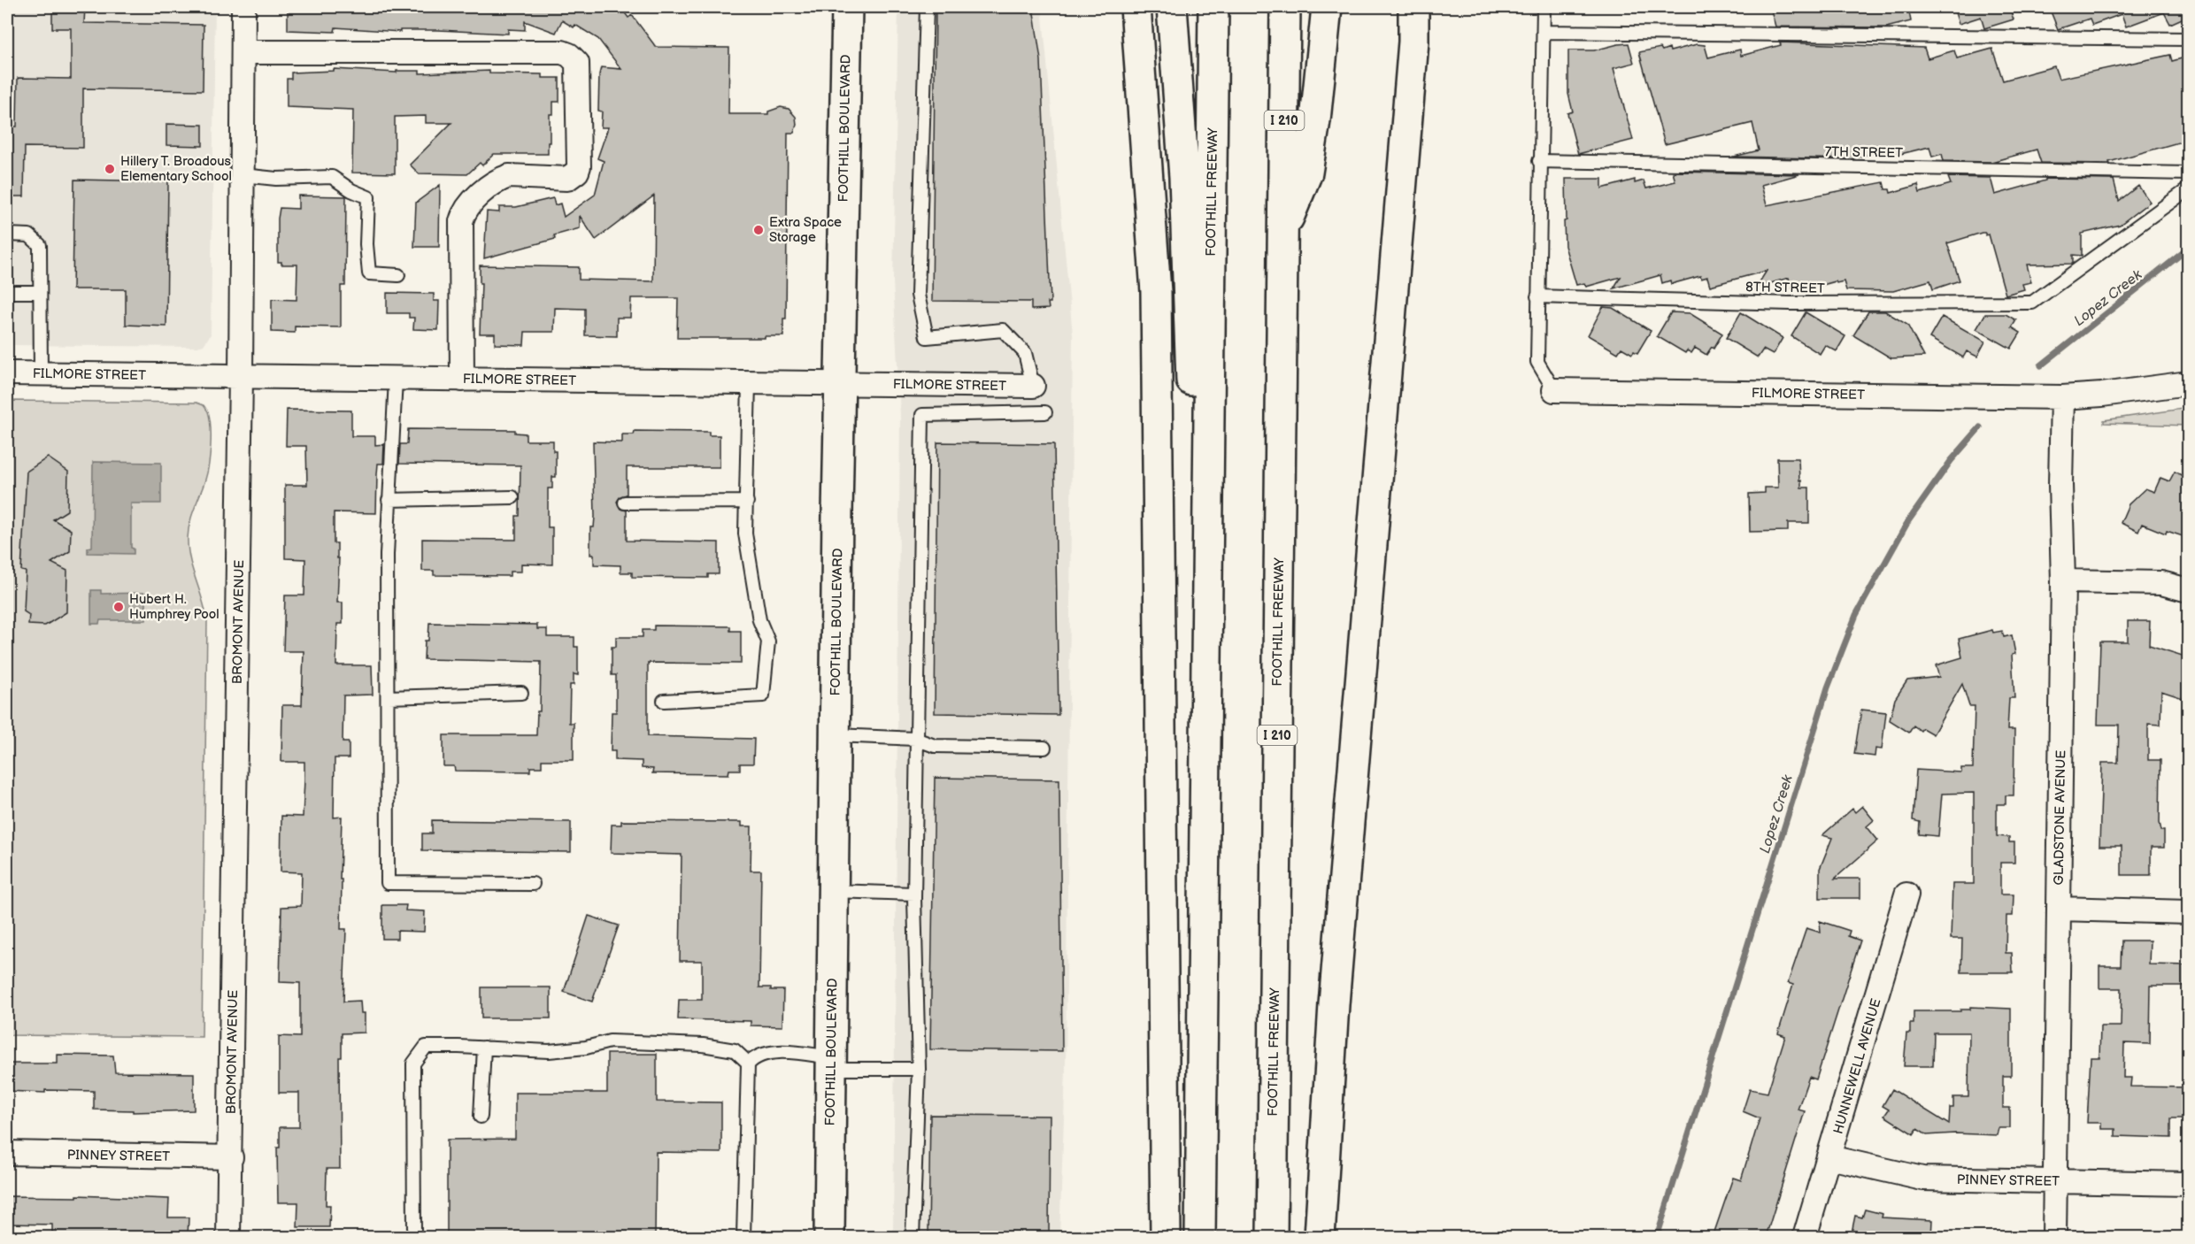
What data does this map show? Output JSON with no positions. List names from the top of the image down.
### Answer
{
  "streets": {
    "main road": ["I 210", "FOOTHILL BOULEVARD", "FOOTHILL FREEWAY"],
    "street": [
      "FILMORE STREET",
      "BROMONT AVENUE",
      "GLADSTONE AVENUE",
      "HUNNEWELL AVENUE",
      "PINNEY STREET"
    ],
    "lane": ["7TH STREET", "8TH STREET"]
  },
  "crossings": [
    ["FOOTHILL BOULEVARD", "FILMORE STREET"],
    ["FILMORE STREET", "BROMONT AVENUE"],
    ["FILMORE STREET", "GLADSTONE AVENUE"],
    ["BROMONT AVENUE", "PINNEY STREET"],
    ["GLADSTONE AVENUE", "PINNEY STREET"],
    ["HUNNEWELL AVENUE", "PINNEY STREET"]
  ],
  "water": ["Lopez Creek"],
  "places": ["Hillery T. Broadous Elementary School", "Extra Space Storage", "Hubert H. Humphrey Pool"]
}
